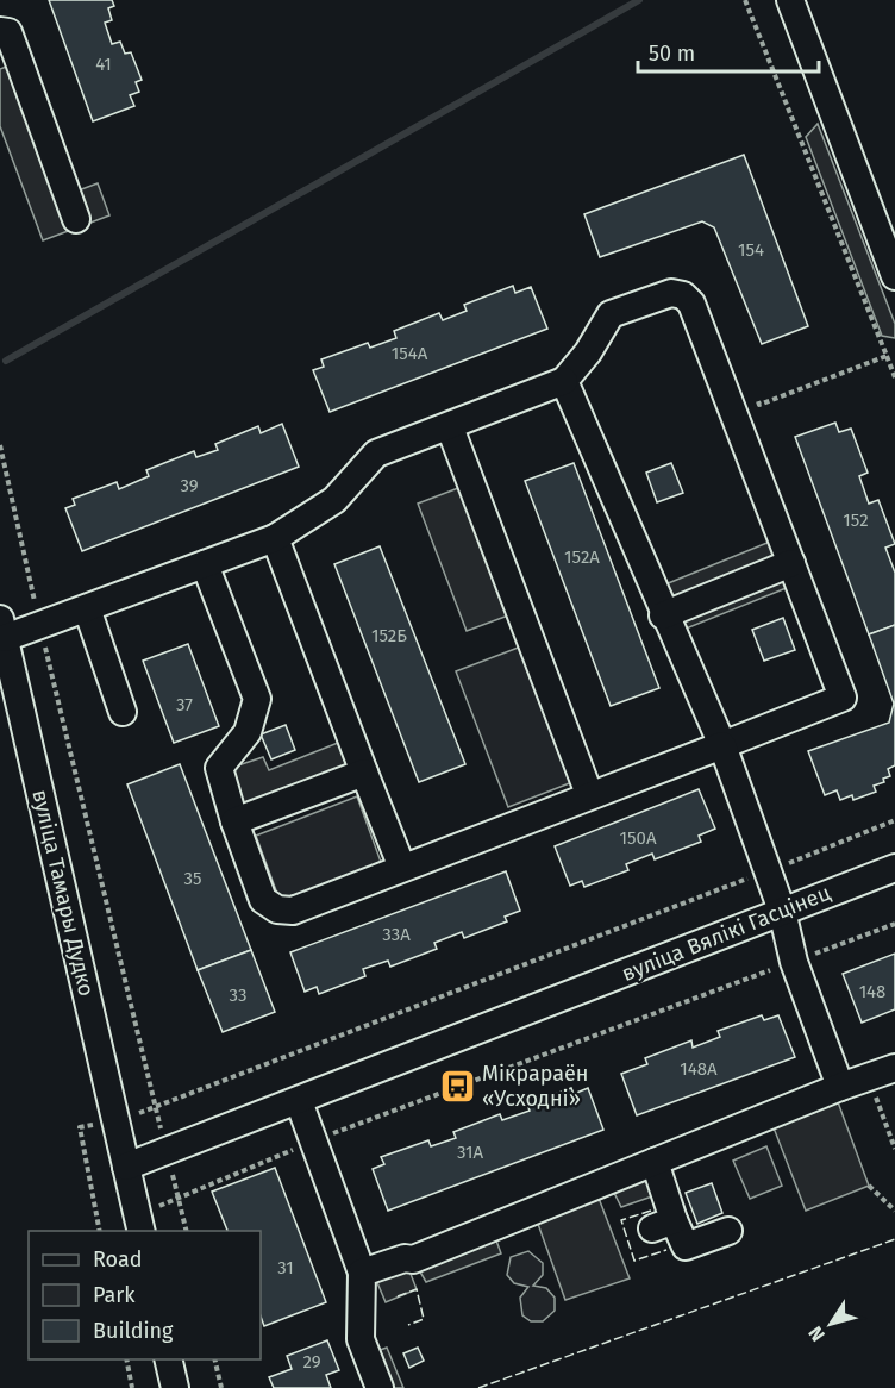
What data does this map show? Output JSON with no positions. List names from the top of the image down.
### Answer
{
  "streets": {
    "street": ["вуліца Тамары Дудко", "вуліца Вялікі Гасцінец"]
  },
  "places": {
    "bus stop": ["Мікрараён «Усходні»"]
  },
  "house_numbers": [
    "41",
    "154",
    "154А",
    "39",
    "152",
    "152А",
    "152Б",
    "37",
    "150А",
    "35",
    "33А",
    "148",
    "33",
    "148А",
    "31А",
    "31",
    "29"
  ],
  "legend": ["Road", "Park", "Building"],
  "scale_bar": "50 m",
  "north": "bottom left"
}
